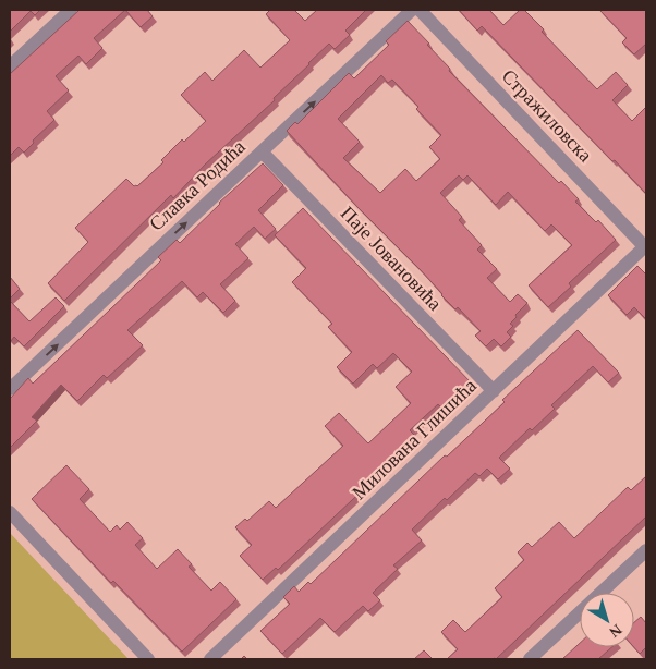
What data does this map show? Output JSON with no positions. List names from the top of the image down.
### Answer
{
  "streets": {
    "street": [
      "Стражиловска",
      "Славка Родића",
      "Паје Јовановића",
      "Милована Глишића"
    ]
  },
  "crossings": [
    ["Стражиловска", "Милована Глишића"],
    ["Славка Родића", "Паје Јовановића"],
    ["Паје Јовановића", "Милована Глишића"]
  ],
  "one_way": ["Славка Родића"],
  "north": "bottom right"
}
